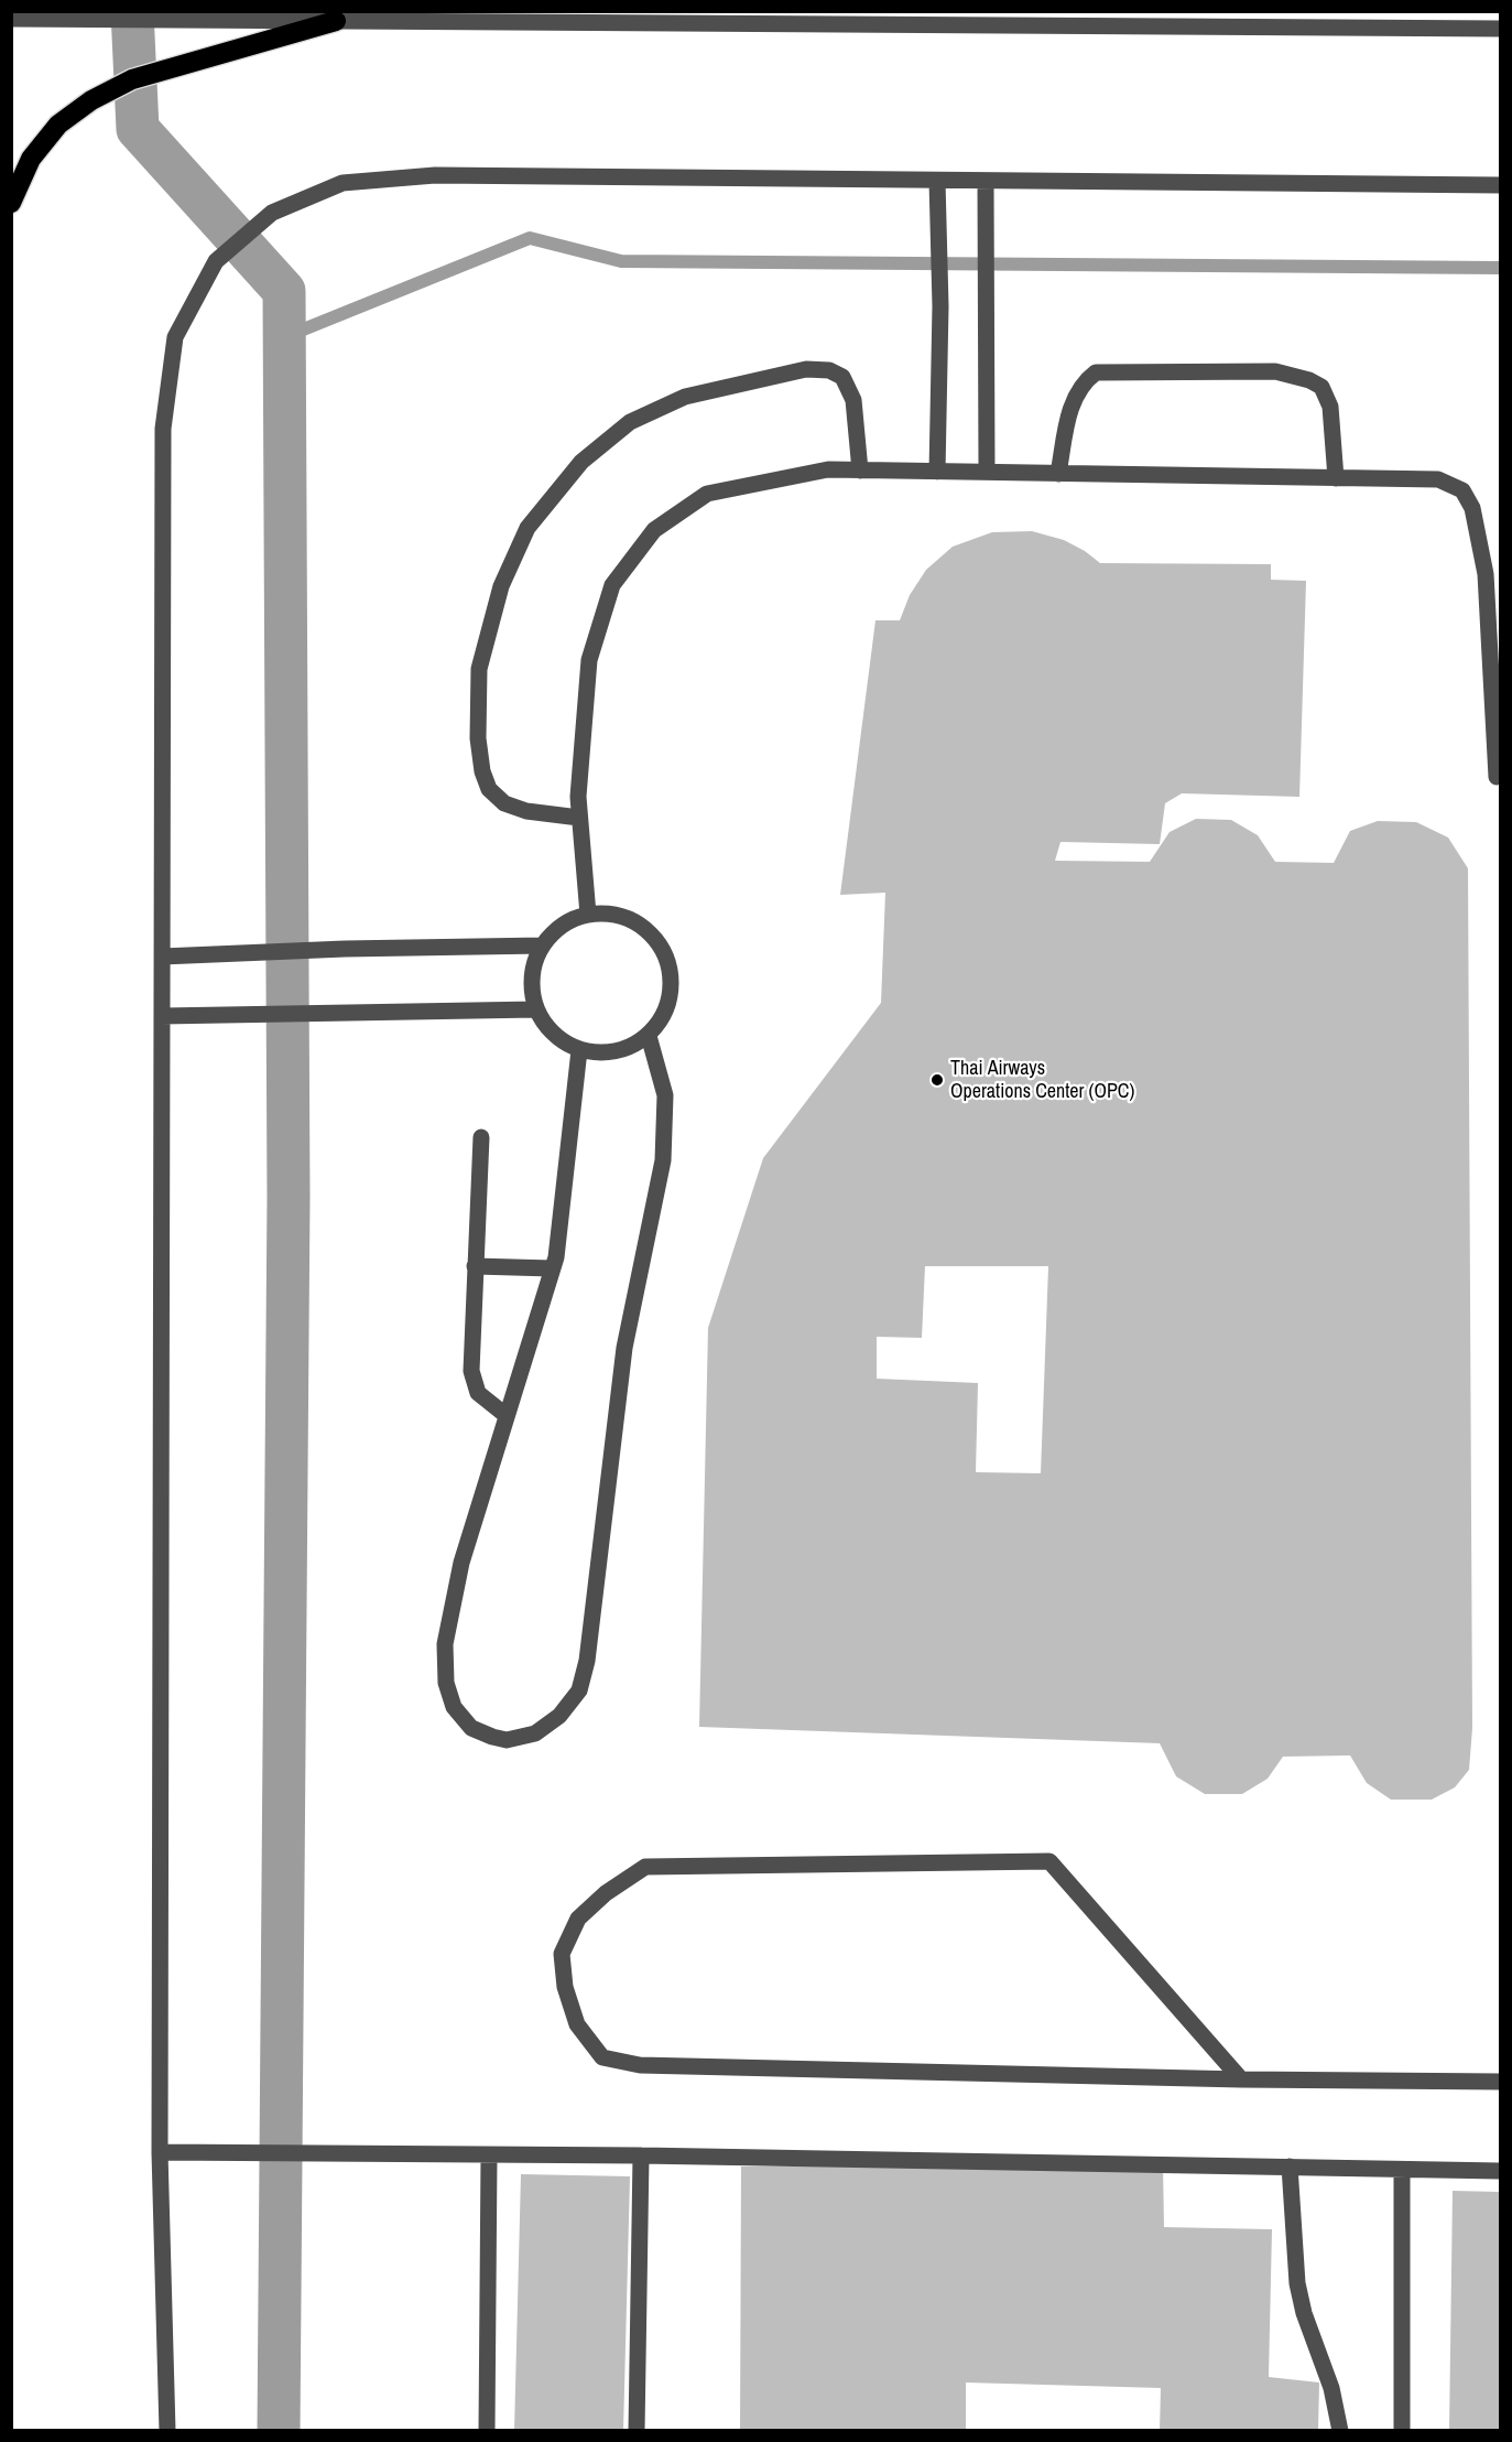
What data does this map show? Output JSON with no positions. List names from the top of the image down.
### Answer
{
  "places": ["Thai Airways Operations Center (OPC)"]
}
